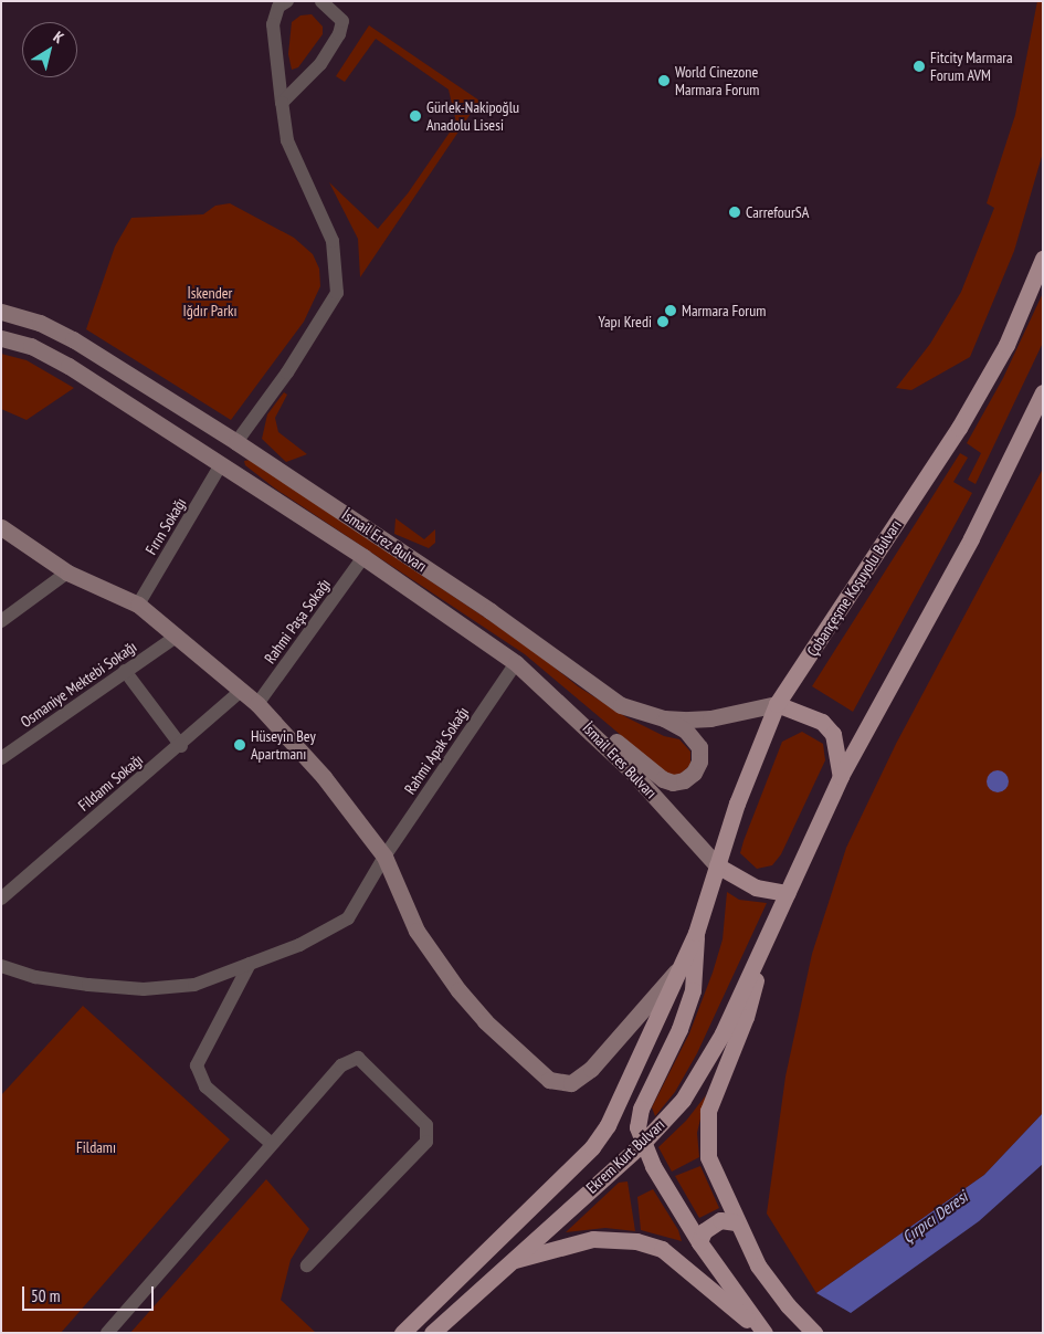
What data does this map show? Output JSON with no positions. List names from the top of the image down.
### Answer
{
  "streets": {
    "main road": ["Çobançeşme Koşuyolu Bulvarı", "Ekrem Kurt Bulvarı"],
    "street": [
      "Fırın Sokağı",
      "İsmail Erez Bulvarı",
      "Rahmi Paşa Sokağı",
      "Osmaniye Mektebi Sokağı",
      "Rahmi Apak Sokağı",
      "İsmail Eres Bulvarı",
      "Fildamı Sokağı"
    ]
  },
  "crossings": [
    ["Fırın Sokağı", "İsmail Erez Bulvarı"],
    ["İsmail Erez Bulvarı", "Çobançeşme Koşuyolu Bulvarı"],
    ["İsmail Erez Bulvarı", "Rahmi Paşa Sokağı"],
    ["İsmail Erez Bulvarı", "Rahmi Apak Sokağı"],
    ["İsmail Erez Bulvarı", "İsmail Eres Bulvarı"],
    ["Çobançeşme Koşuyolu Bulvarı", "İsmail Eres Bulvarı"],
    ["Çobançeşme Koşuyolu Bulvarı", "Ekrem Kurt Bulvarı"],
    ["Rahmi Apak Sokağı", "İsmail Eres Bulvarı"]
  ],
  "water": ["Çırpıcı Deresi"],
  "parks": ["İskender Iğdır Parkı", "Fildamı"],
  "places": [
    "Fitcity Marmara Forum AVM",
    "World Cinezone Marmara Forum",
    "Gürlek-Nakipoğlu Anadolu Lisesi",
    "CarrefourSA",
    "Marmara Forum",
    "Yapı Kredi",
    "Hüseyin Bey Apartmanı"
  ],
  "scale_bar": "50 m",
  "north": "top right"
}
